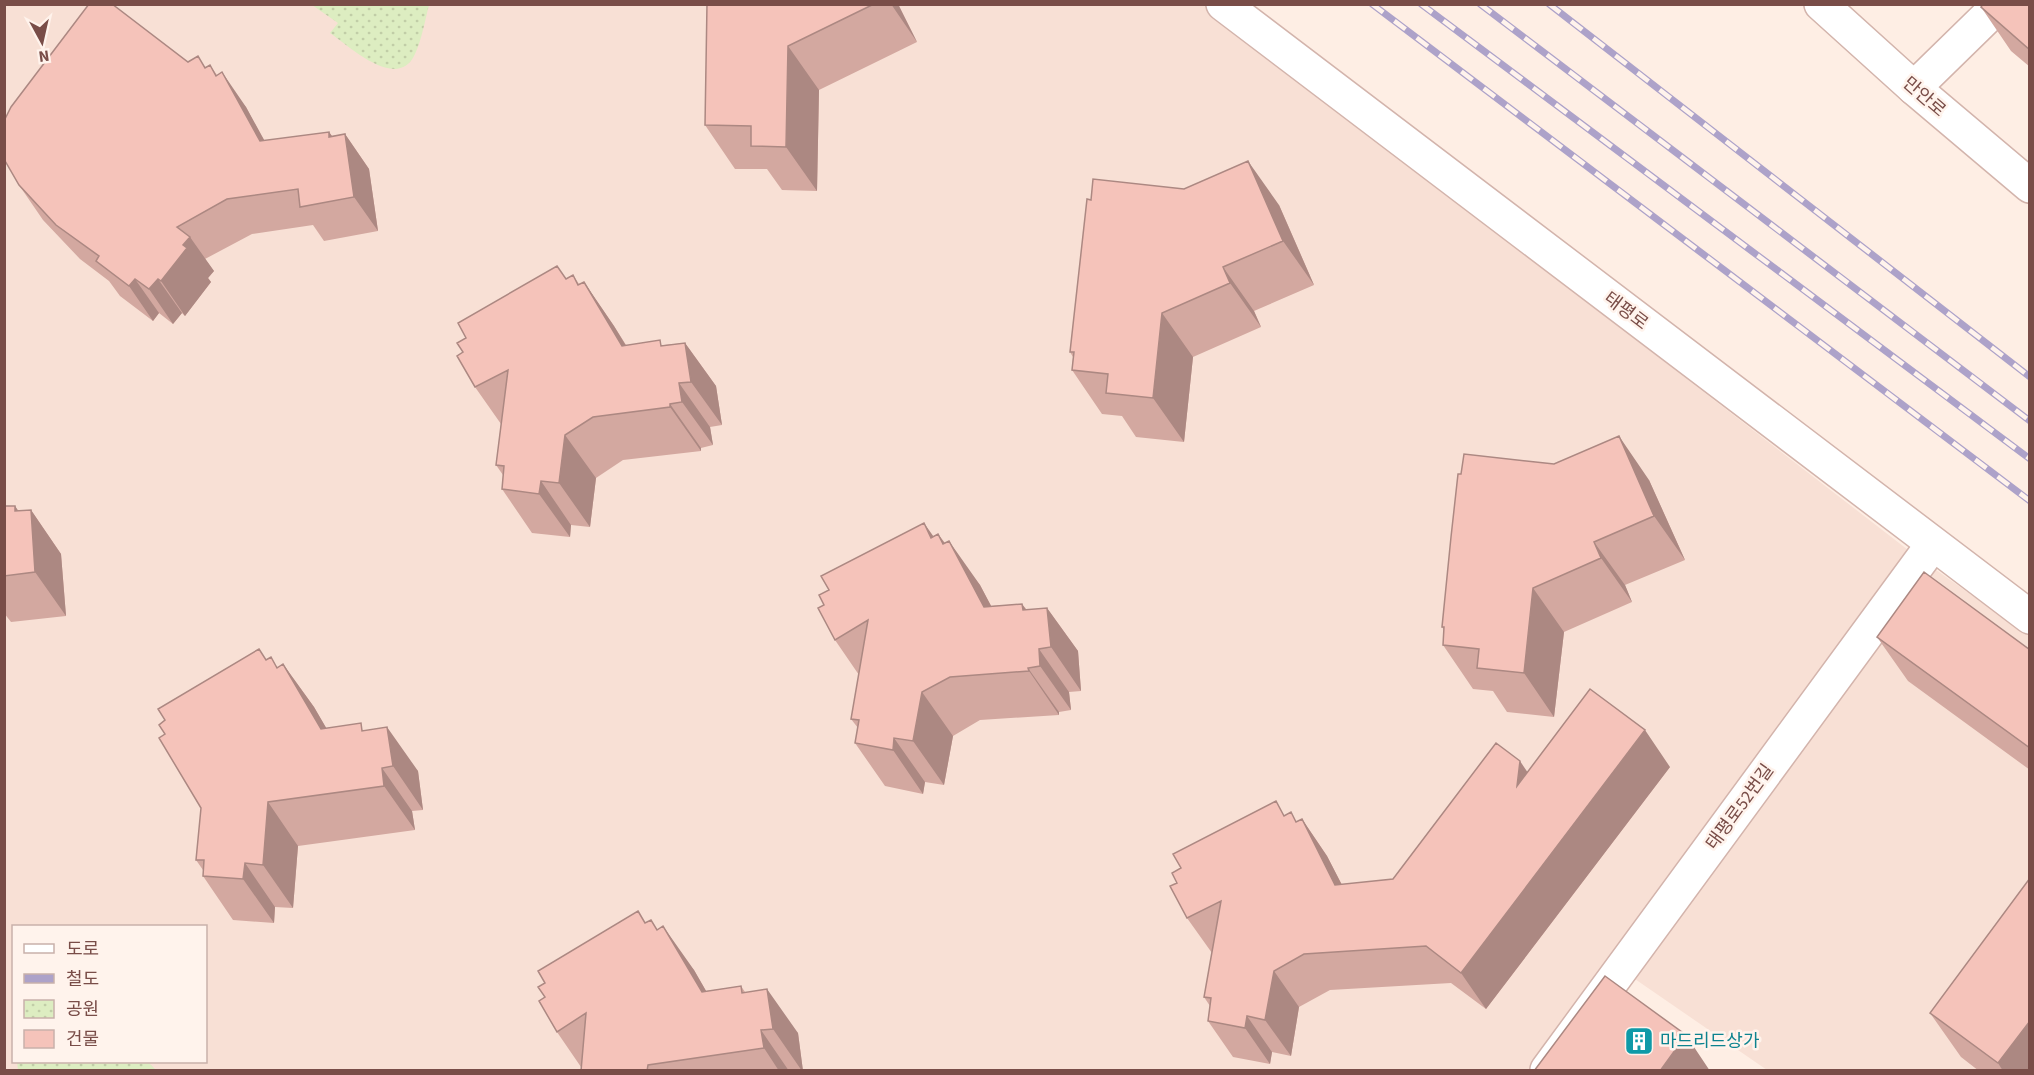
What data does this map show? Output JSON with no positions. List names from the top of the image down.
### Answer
{
  "streets": {
    "street": ["만안로", "태평로", "태평로52번길"]
  },
  "crossings": [
    ["태평로", "태평로52번길"]
  ],
  "places": {
    "building": ["마드리드상가"]
  },
  "legend": [
    "도로",
    "철도",
    "공원",
    "건물"
  ],
  "north": "bottom"
}
